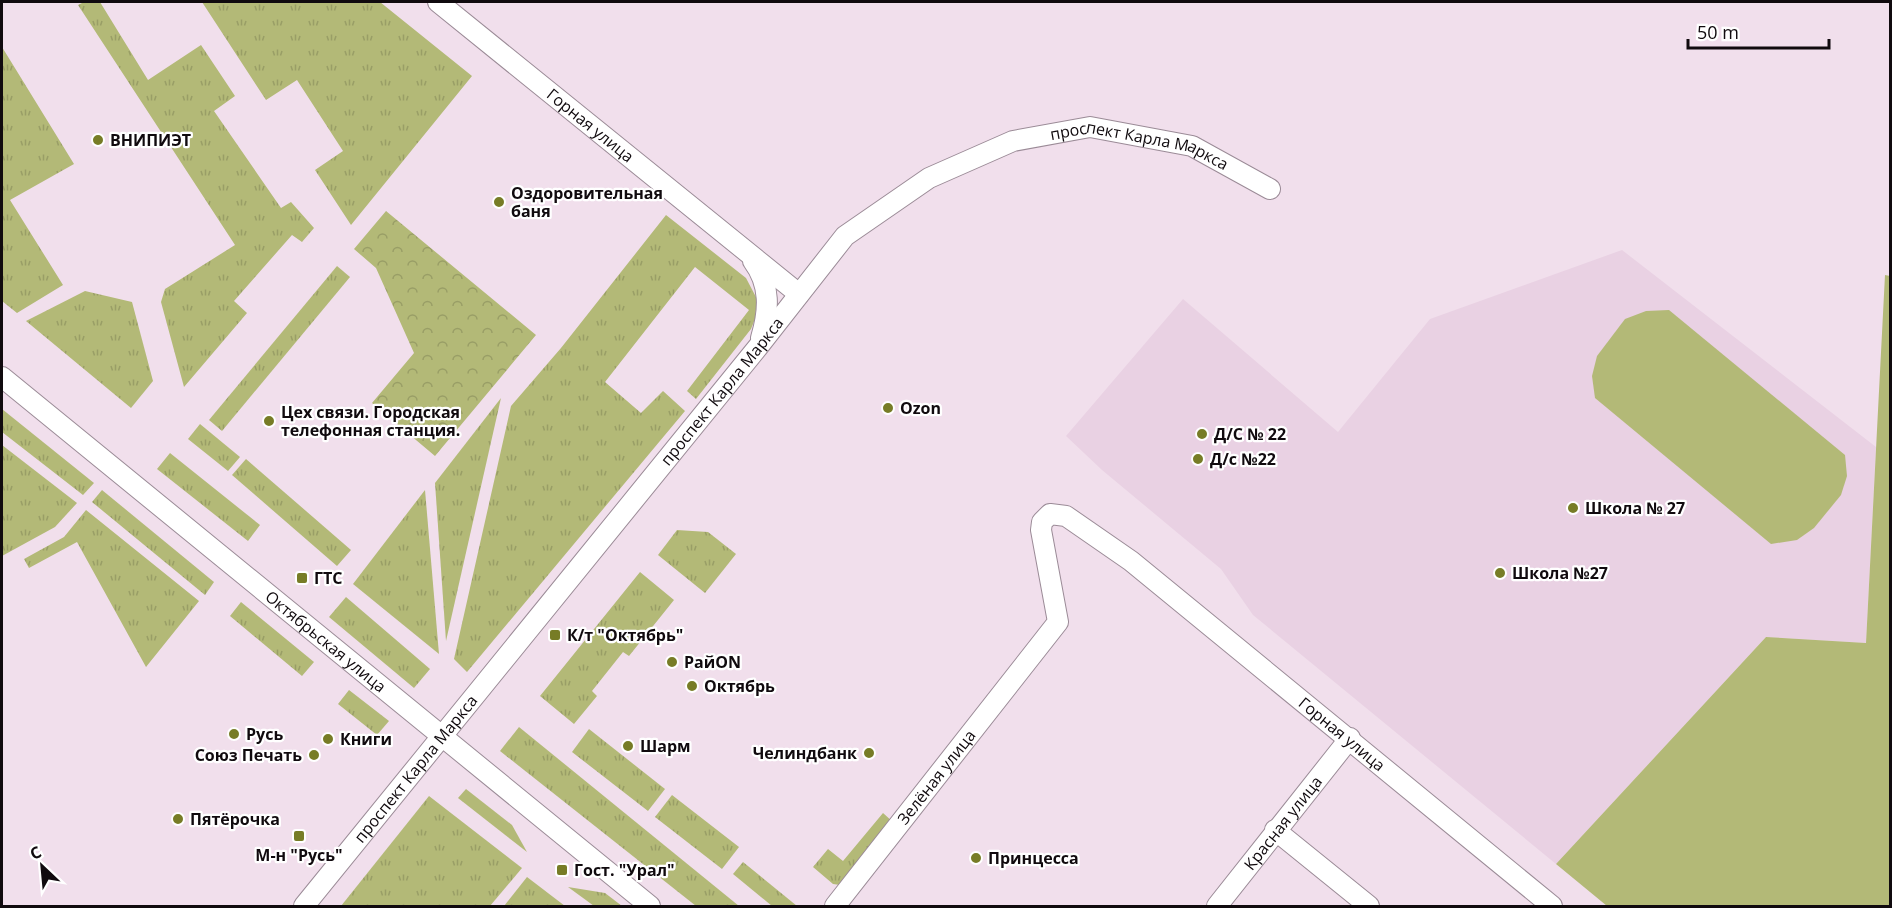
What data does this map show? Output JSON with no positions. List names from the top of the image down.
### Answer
{
  "streets": {
    "street": [
      "Горная улица",
      "проспект Карла Маркса",
      "Октябрьская улица",
      "Зелёная улица",
      "Красная улица"
    ]
  },
  "crossings": [
    ["Горная улица", "проспект Карла Маркса"],
    ["Горная улица", "Зелёная улица"],
    ["Горная улица", "Красная улица"],
    ["проспект Карла Маркса", "Октябрьская улица"]
  ],
  "places": {
    "other": [
      "ВНИПИЭТ",
      "Оздоровительная баня",
      "Ozon",
      "Цех связи. Городская телефонная станция.",
      "Д/С № 22",
      "Д/с №22",
      "Школа № 27",
      "Школа №27",
      "РайON",
      "Октябрь",
      "Русь",
      "Книги",
      "Шарм",
      "Челиндбанк",
      "Союз Печать",
      "Пятёрочка",
      "Принцесса"
    ],
    "transit": [
      "ГТС",
      "К/т \"Октябрь\"",
      "М-н \"Русь\"",
      "Гост. \"Урал\""
    ]
  },
  "scale_bar": "50 m",
  "north": "top left"
}
